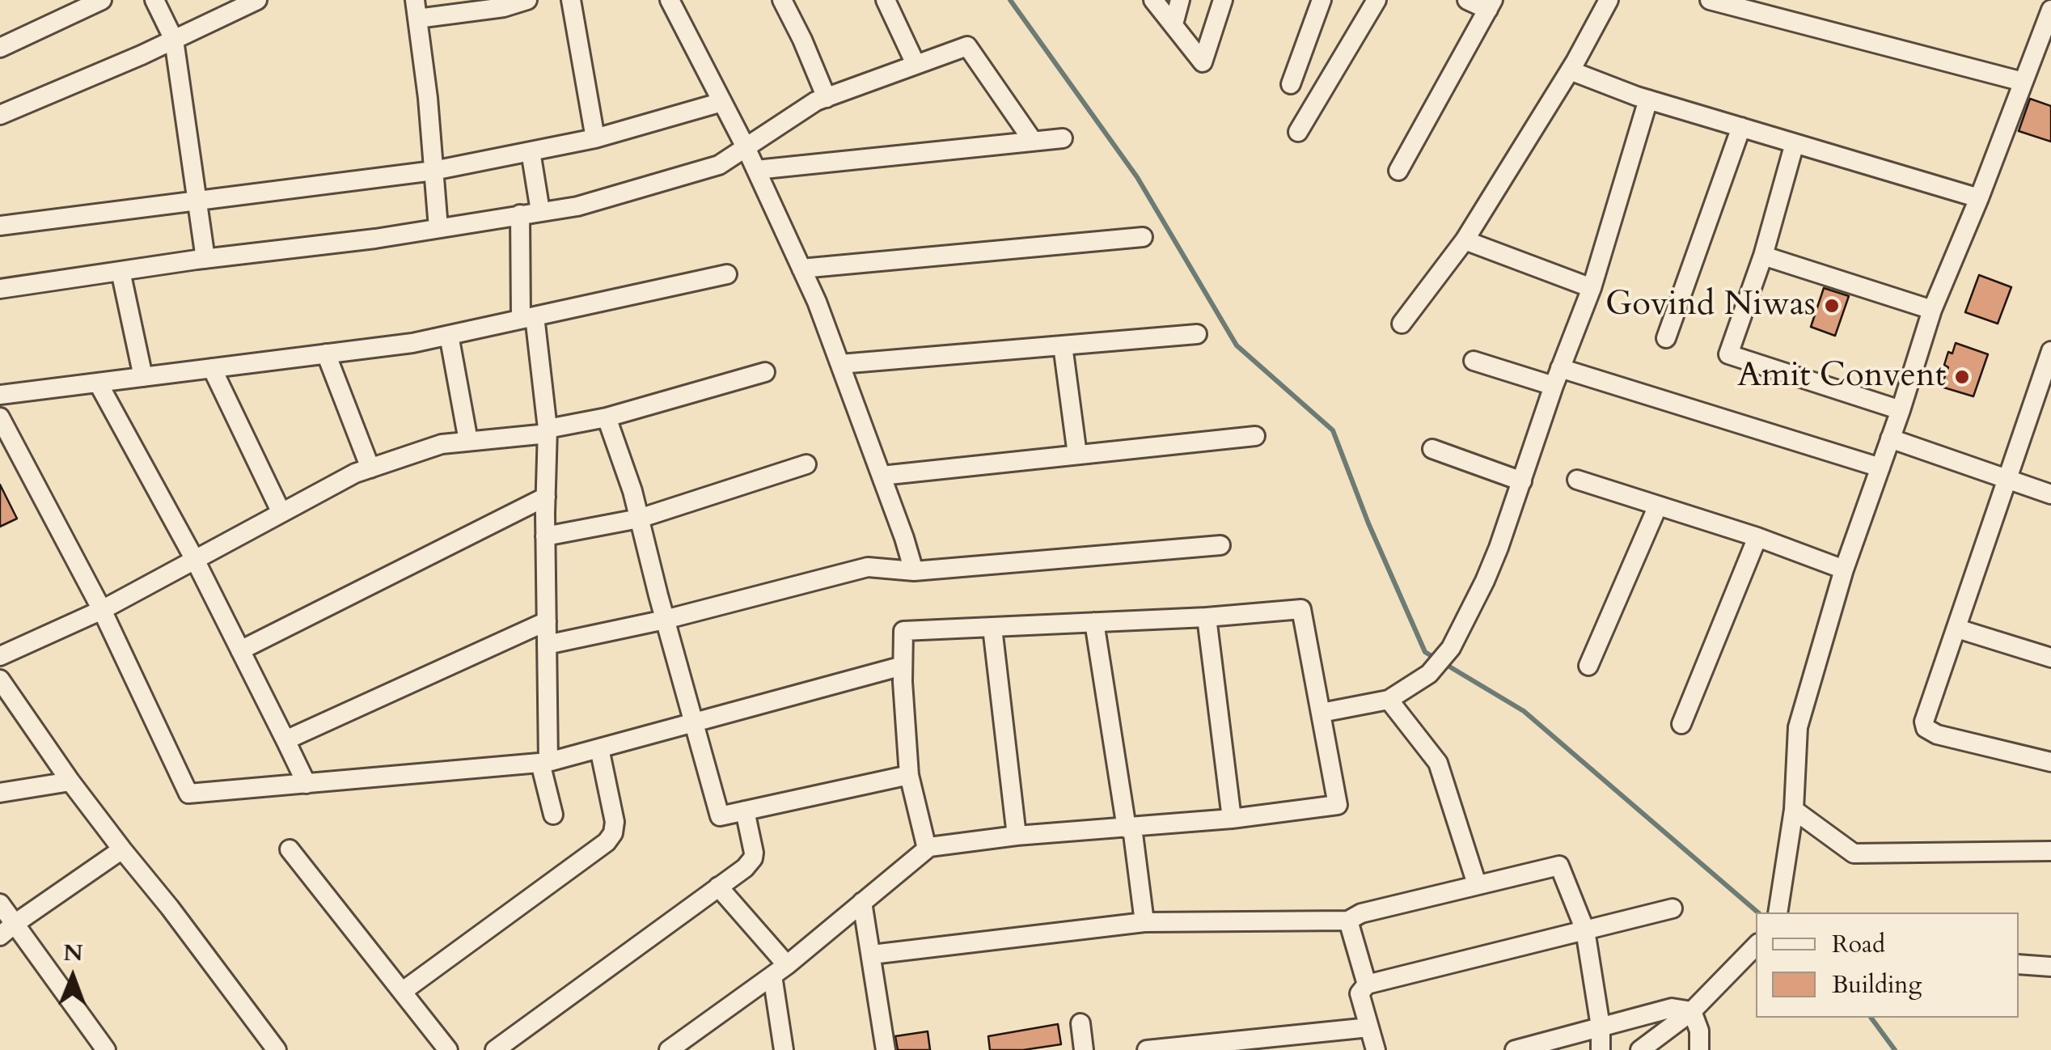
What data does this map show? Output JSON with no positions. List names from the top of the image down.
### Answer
{
  "places": ["Govind Niwas", "Amit Convent"],
  "legend": ["Road", "Building"],
  "north": "top"
}
